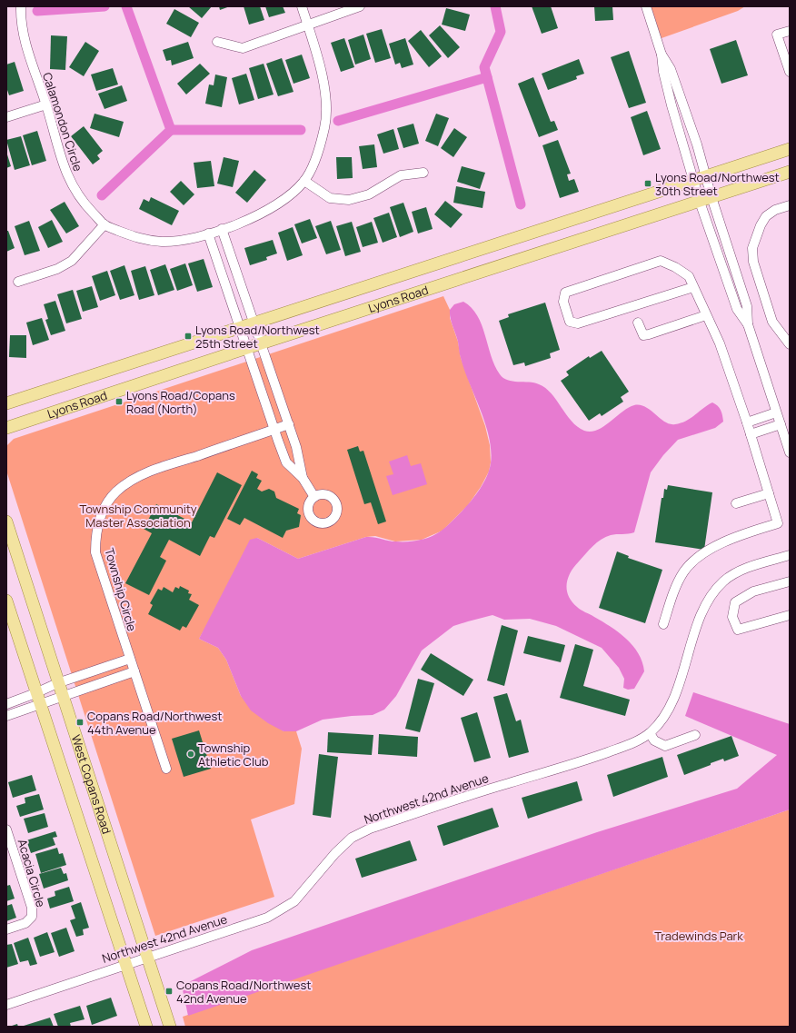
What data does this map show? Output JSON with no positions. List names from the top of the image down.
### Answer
{
  "streets": {
    "main road": ["Lyons Road", "West Copans Road"],
    "street": [
      "Calamondon Circle",
      "Township Circle",
      "Northwest 42nd Avenue",
      "Acacia Circle"
    ]
  },
  "crossings": [
    ["West Copans Road", "Northwest 42nd Avenue"]
  ],
  "parks": ["Township Community Master Association", "Tradewinds Park"],
  "places": {
    "transit": [
      "Lyons Road/Northwest 30th Street",
      "Lyons Road/Northwest 25th Street",
      "Lyons Road/Copans Road (North)",
      "Copans Road/Northwest 44th Avenue",
      "Copans Road/Northwest 42nd Avenue"
    ],
    "other": ["Township Athletic Club"]
  }
}
